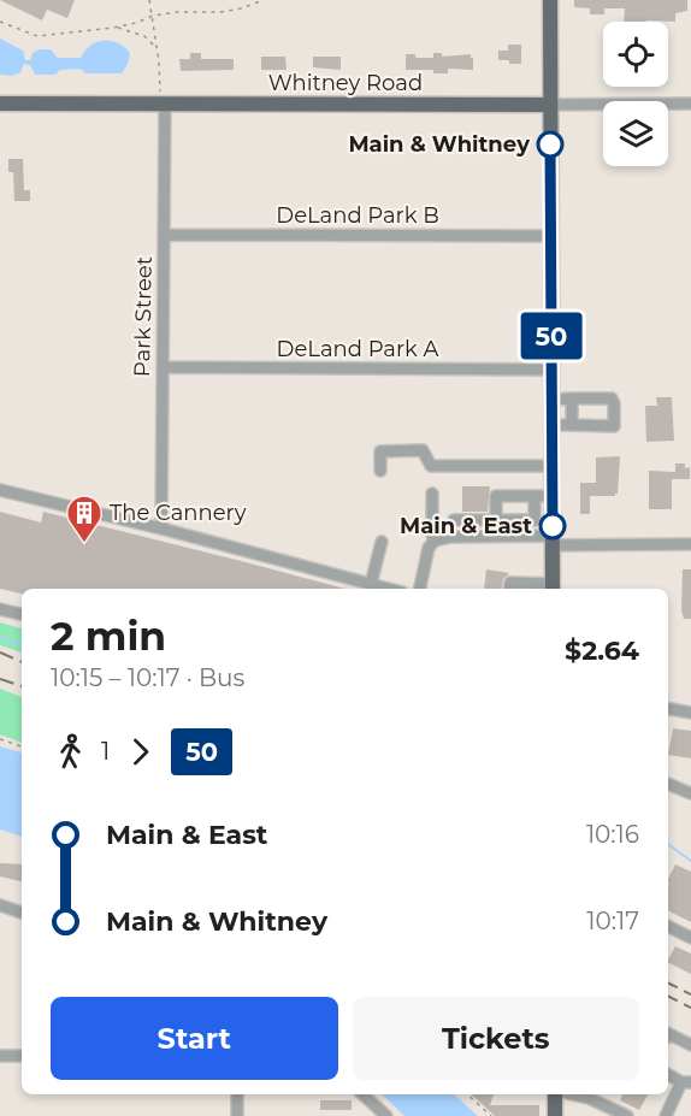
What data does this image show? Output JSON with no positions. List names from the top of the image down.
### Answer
{
  "streets": {
    "main road": ["Whitney Road"],
    "street": ["DeLand Park B", "Park Street", "DeLand Park A"]
  },
  "crossings": [
    ["Whitney Road", "Park Street"],
    ["DeLand Park B", "Park Street"],
    ["Park Street", "DeLand Park A"]
  ],
  "places": {
    "other": ["Main & Whitney", "Main & East"],
    "building": ["The Cannery"]
  },
  "lines": ["bus line 50"],
  "page": {
    "on_map": "50",
    "heading": ["2 min", "10:15 – 10:17 · Bus", "$2.64"],
    "legs": ["1", "50"],
    "list": [
      {
        "name": "Main & East",
        "value": "10:16"
      },
      {
        "name": "Main & Whitney",
        "value": "10:17"
      }
    ],
    "buttons": ["Start", "Tickets"]
  }
}
